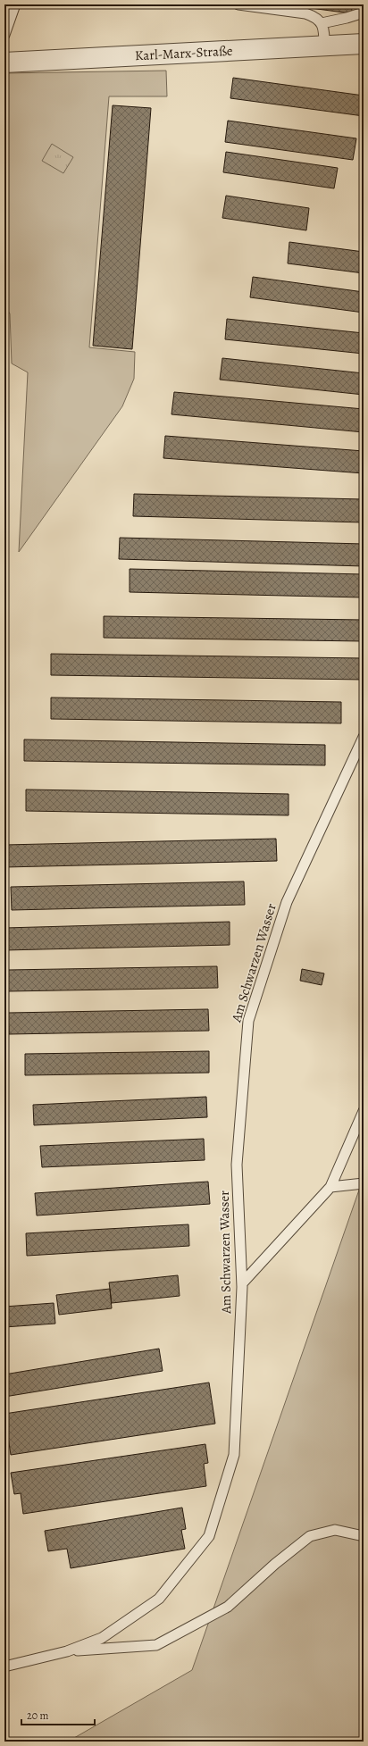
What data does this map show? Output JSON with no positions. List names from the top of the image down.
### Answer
{
  "streets": {
    "street": ["Karl-Marx-Straße"],
    "lane": ["Am Schwarzen Wasser"]
  },
  "scale_bar": "20 m"
}
